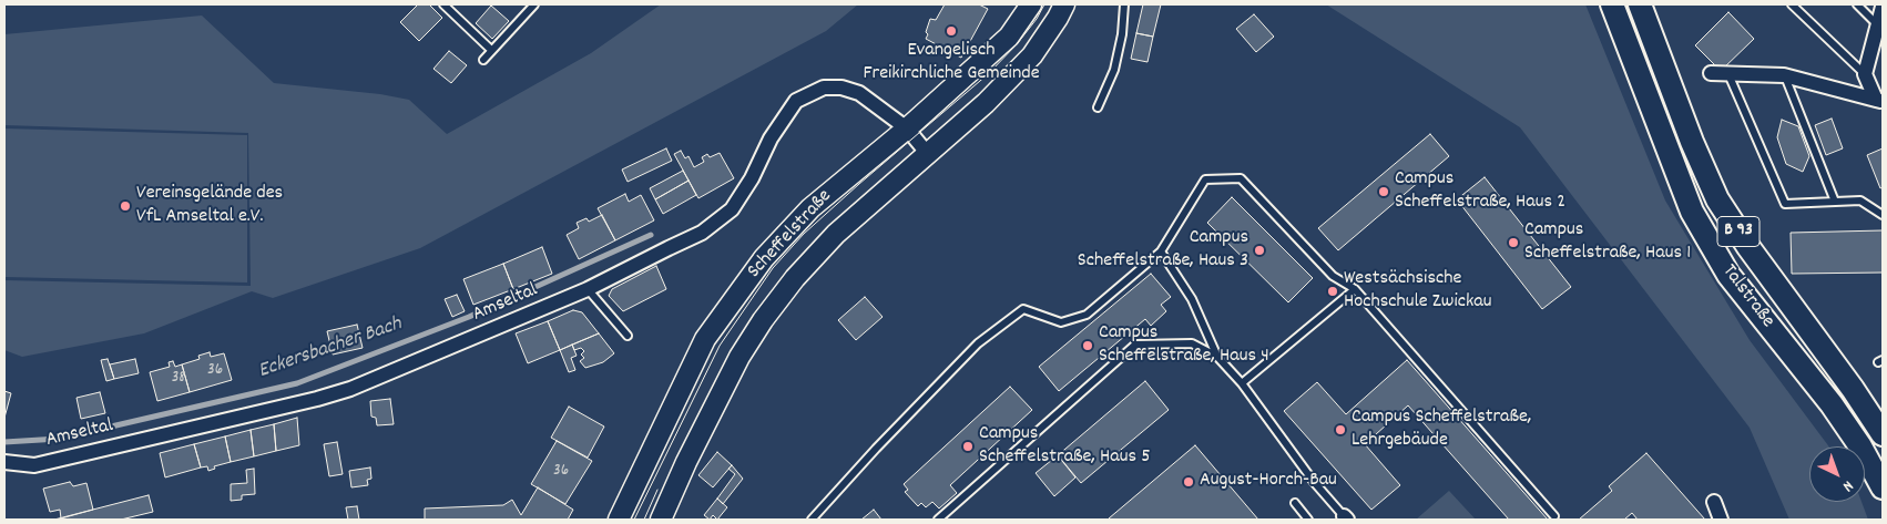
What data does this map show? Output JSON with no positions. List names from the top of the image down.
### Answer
{
  "streets": {
    "main road": ["B 93", "Talstraße"],
    "street": ["Scheffelstraße", "Amseltal"]
  },
  "crossings": [
    ["Scheffelstraße", "Amseltal"]
  ],
  "water": ["Eckersbacher Bach"],
  "places": [
    "Evangelisch Freikirchliche Gemeinde",
    "Campus Scheffelstraße, Haus 2",
    "Vereinsgelände des VfL Amseltal e.V.",
    "Campus Scheffelstraße, Haus 1",
    "Campus Scheffelstraße, Haus 3",
    "Westsächsische Hochschule Zwickau",
    "Campus Scheffelstraße, Haus 4",
    "Campus Scheffelstraße, Lehrgebäude",
    "Campus Scheffelstraße, Haus 5",
    "August-Horch-Bau"
  ],
  "house_numbers": ["36", "38", "36"],
  "north": "bottom right"
}
